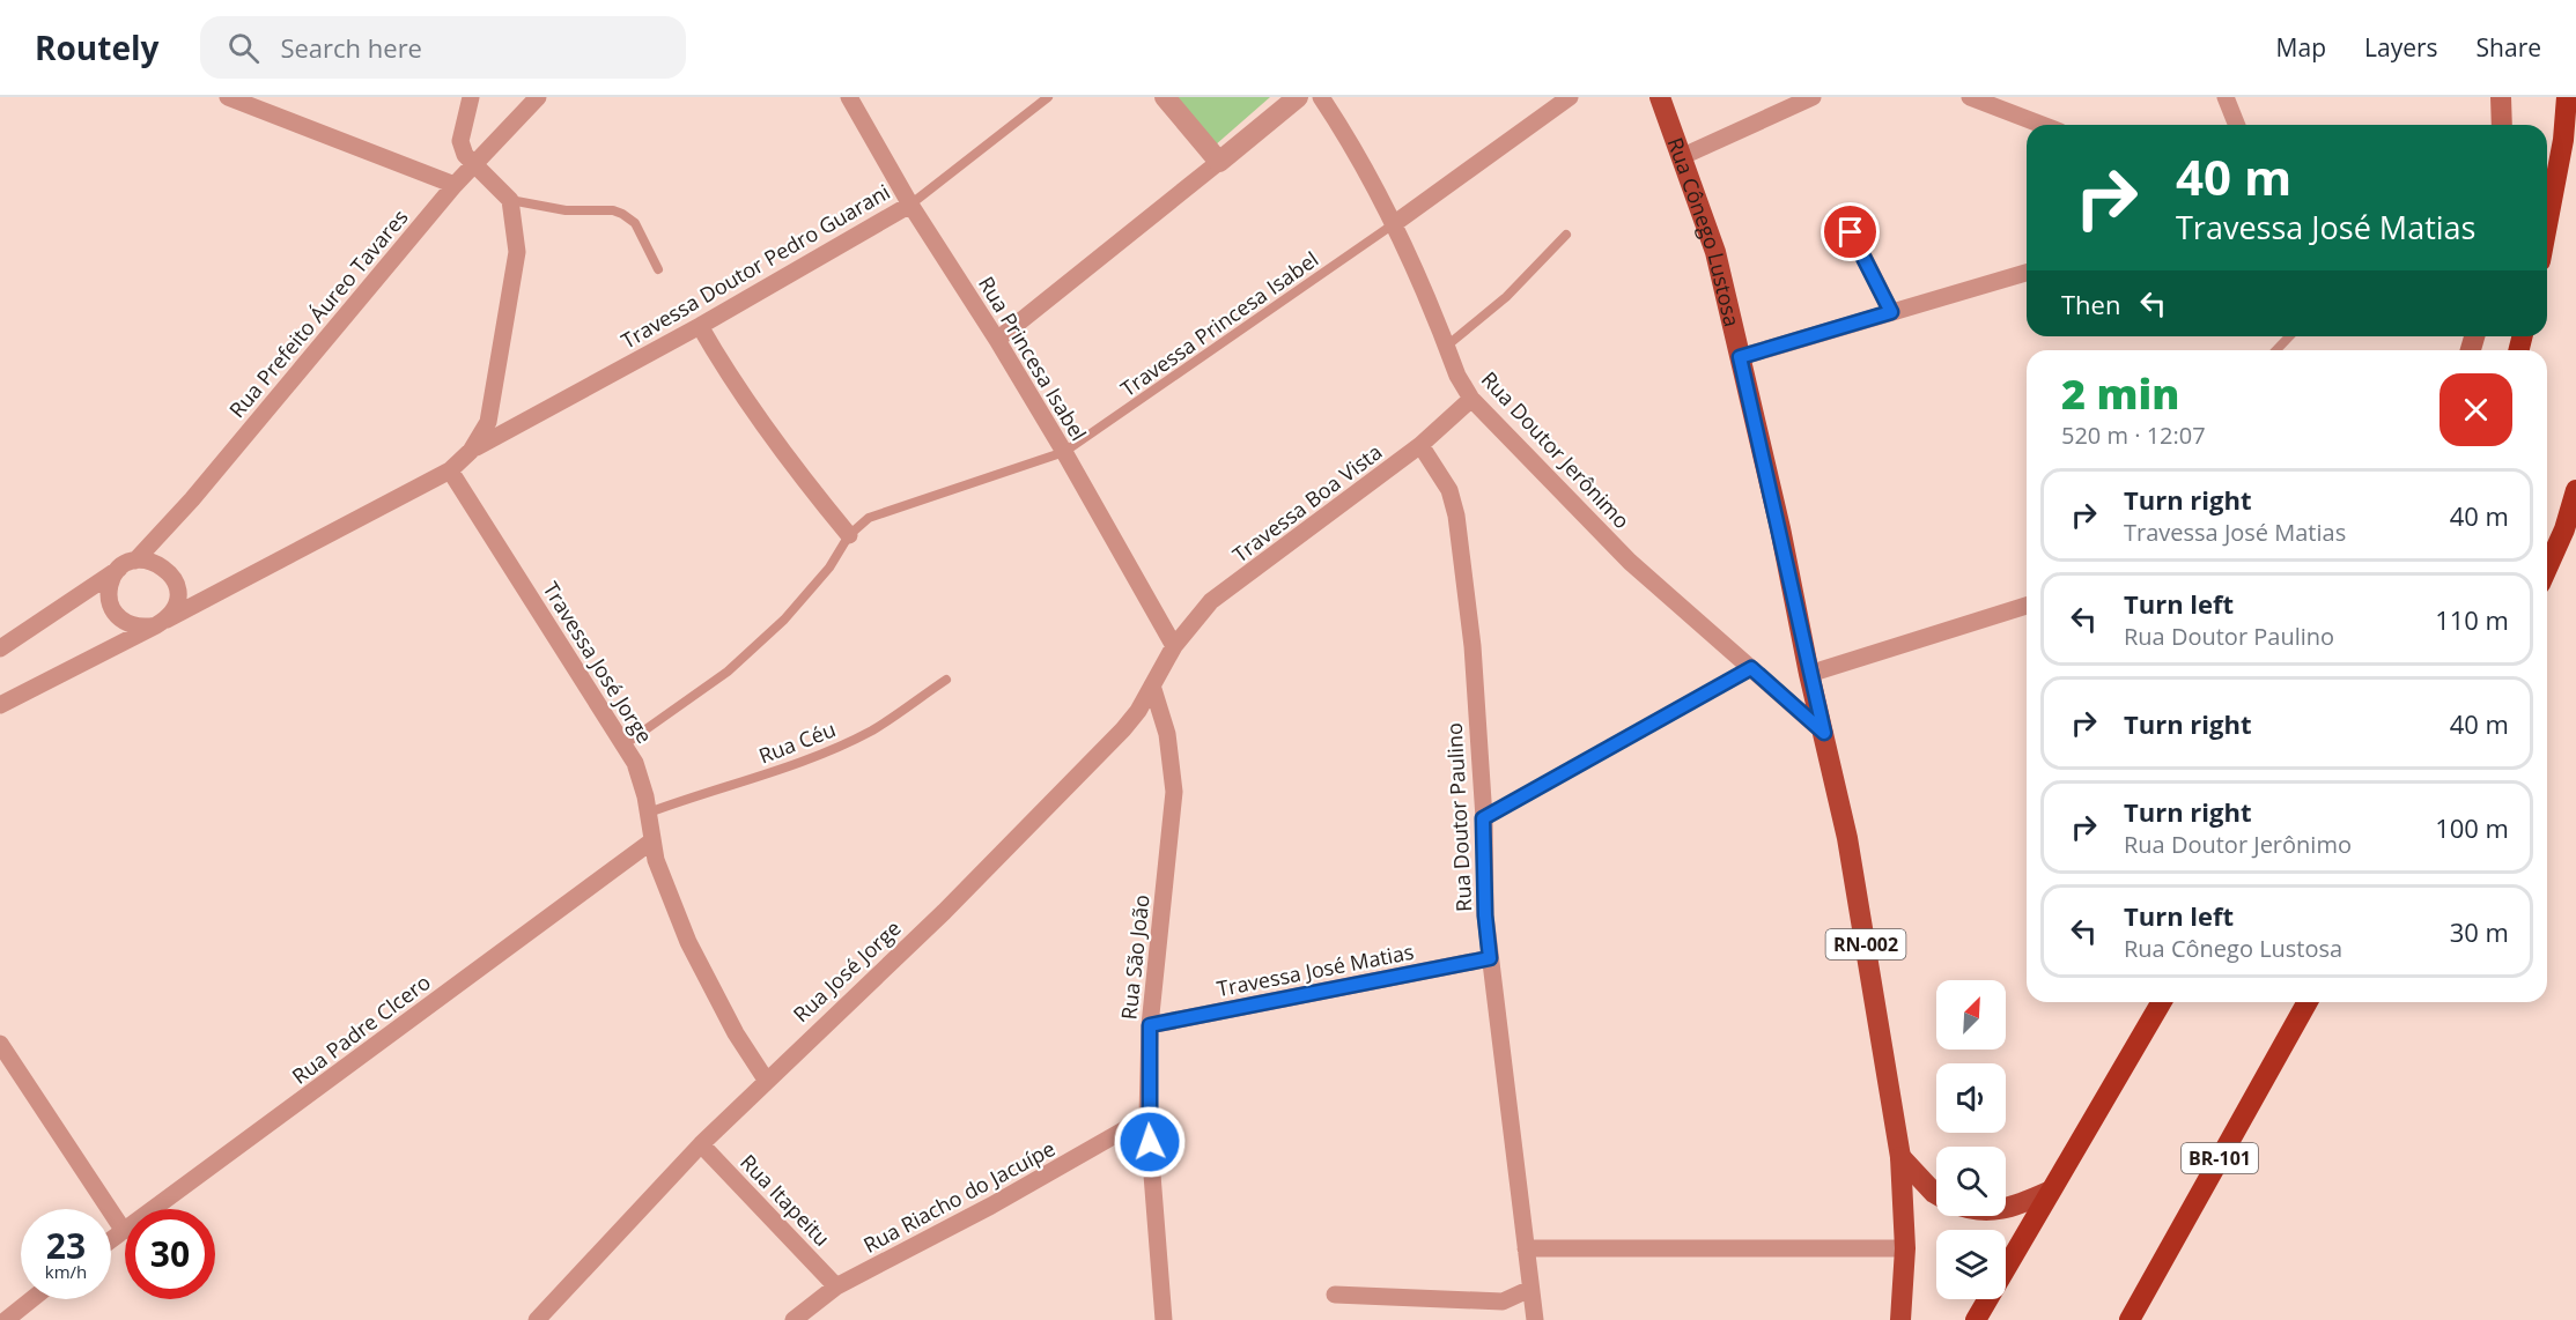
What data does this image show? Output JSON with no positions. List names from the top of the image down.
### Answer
{
  "streets": {
    "highway": ["BR-101"],
    "main road": ["Rua Cônego Lustosa", "RN-002"],
    "street": [
      "Travessa Doutor Pedro Guarani",
      "Rua Prefeito Áureo Tavares",
      "Rua Princesa Isabel",
      "Rua Doutor Jerônimo",
      "Travessa Boa Vista",
      "Travessa José Jorge",
      "Rua Doutor Paulino",
      "Rua São João",
      "Travessa José Matias",
      "Rua José Jorge",
      "Rua Padre Clcero",
      "Rua Riacho do Jacuípe",
      "Rua Itapeitu"
    ],
    "lane": ["Travessa Princesa Isabel", "Rua Céu"]
  },
  "crossings": [
    ["Rua Cônego Lustosa", "Rua Doutor Jerônimo"],
    ["Rua Cônego Lustosa", "RN-002"],
    ["Travessa Doutor Pedro Guarani", "Rua Princesa Isabel"],
    ["Travessa Princesa Isabel", "Rua Princesa Isabel"],
    ["Travessa Princesa Isabel", "Rua Doutor Jerônimo"],
    ["Rua Princesa Isabel", "Travessa Boa Vista"],
    ["Rua Princesa Isabel", "Rua José Jorge"],
    ["Rua Doutor Jerônimo", "Travessa Boa Vista"],
    ["Rua Doutor Jerônimo", "RN-002"],
    ["Travessa Boa Vista", "Rua Doutor Paulino"],
    ["Travessa Boa Vista", "Rua José Jorge"],
    ["Travessa José Jorge", "Rua Céu"],
    ["Travessa José Jorge", "Rua José Jorge"],
    ["Travessa José Jorge", "Rua Padre Clcero"],
    ["Rua Doutor Paulino", "Travessa José Matias"],
    ["Rua São João", "Travessa José Matias"],
    ["Rua São João", "Rua José Jorge"],
    ["Rua São João", "Rua Riacho do Jacuípe"],
    ["Rua José Jorge", "Rua Itapeitu"],
    ["Rua Riacho do Jacuípe", "Rua Itapeitu"]
  ],
  "north": "top right",
  "page": {
    "header": "Routely",
    "search": "Search here",
    "nav": ["Map", "Layers", "Share"],
    "turn": ["40 m", "Travessa José Matias"],
    "then": "Then",
    "heading": ["2 min", "520 m · 12:07"],
    "list": [
      {
        "name": "Turn right",
        "note": "Travessa José Matias",
        "value": "40 m"
      },
      {
        "name": "Turn left",
        "note": "Rua Doutor Paulino",
        "value": "110 m"
      },
      {
        "name": "Turn right",
        "value": "40 m"
      },
      {
        "name": "Turn right",
        "note": "Rua Doutor Jerônimo",
        "value": "100 m"
      },
      {
        "name": "Turn left",
        "note": "Rua Cônego Lustosa",
        "value": "30 m"
      }
    ],
    "speed": "23 km/h",
    "limit": "30"
  }
}
